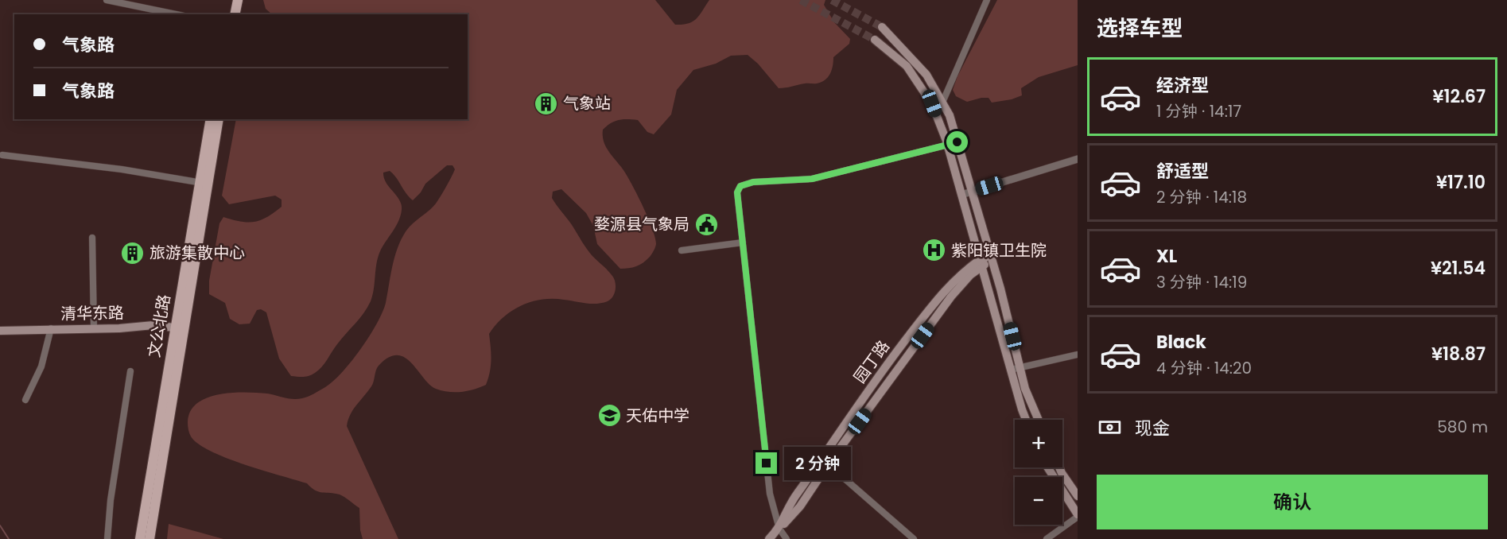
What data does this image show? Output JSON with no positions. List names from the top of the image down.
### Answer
{
  "streets": {
    "main road": ["清华东路", "文公北路", "园丁路"]
  },
  "crossings": [
    ["清华东路", "文公北路"]
  ],
  "places": {
    "building": ["气象站", "旅游集散中心"],
    "public building": ["婺源县气象局"],
    "hospital": ["紫阳镇卫生院"],
    "school or university": ["天佑中学"]
  },
  "page": {
    "heading": "选择车型",
    "banner": ["气象路", "气象路"],
    "list": [
      {
        "name": "经济型",
        "note": "1 分钟 · 14:17",
        "value": "¥12.67"
      },
      {
        "name": "舒适型",
        "note": "2 分钟 · 14:18",
        "value": "¥17.10"
      },
      {
        "name": "XL",
        "note": "3 分钟 · 14:19",
        "value": "¥21.54"
      },
      {
        "name": "Black",
        "note": "4 分钟 · 14:20",
        "value": "¥18.87"
      }
    ],
    "pay": ["现金", "580 m"],
    "map_buttons": ["+", "−"],
    "bubble": "2 分钟",
    "buttons": "确认"
  }
}
